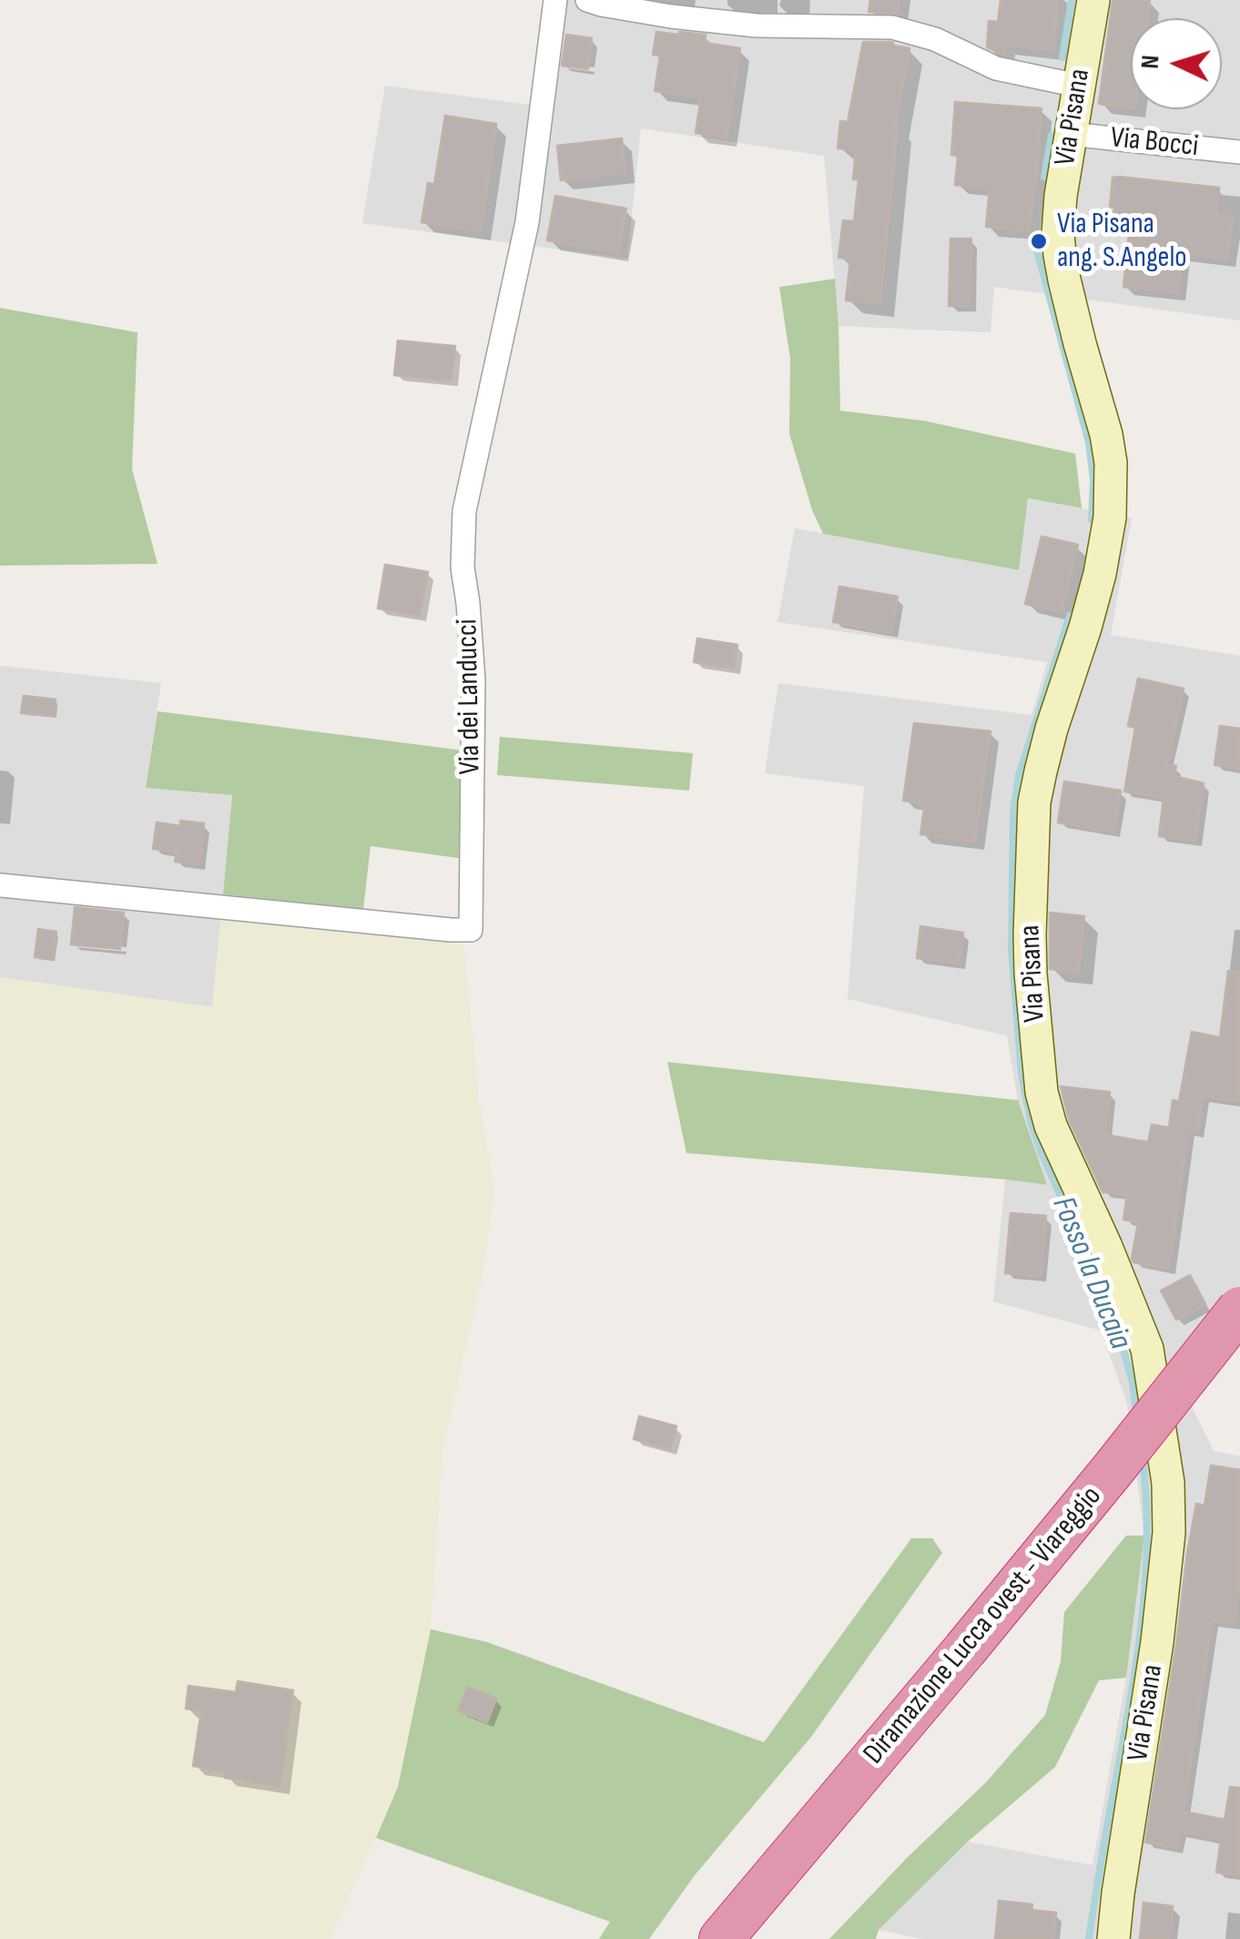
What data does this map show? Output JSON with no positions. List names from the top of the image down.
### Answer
{
  "streets": {
    "highway": ["Diramazione Lucca ovest - Viareggio"],
    "main road": ["Via Pisana"],
    "street": ["Via Bocci", "Via dei Landucci"]
  },
  "crossings": [
    ["Via Pisana", "Via Bocci"]
  ],
  "water": ["Fosso la Ducaia"],
  "places": ["Via Pisana ang. S.Angelo"],
  "north": "left"
}
